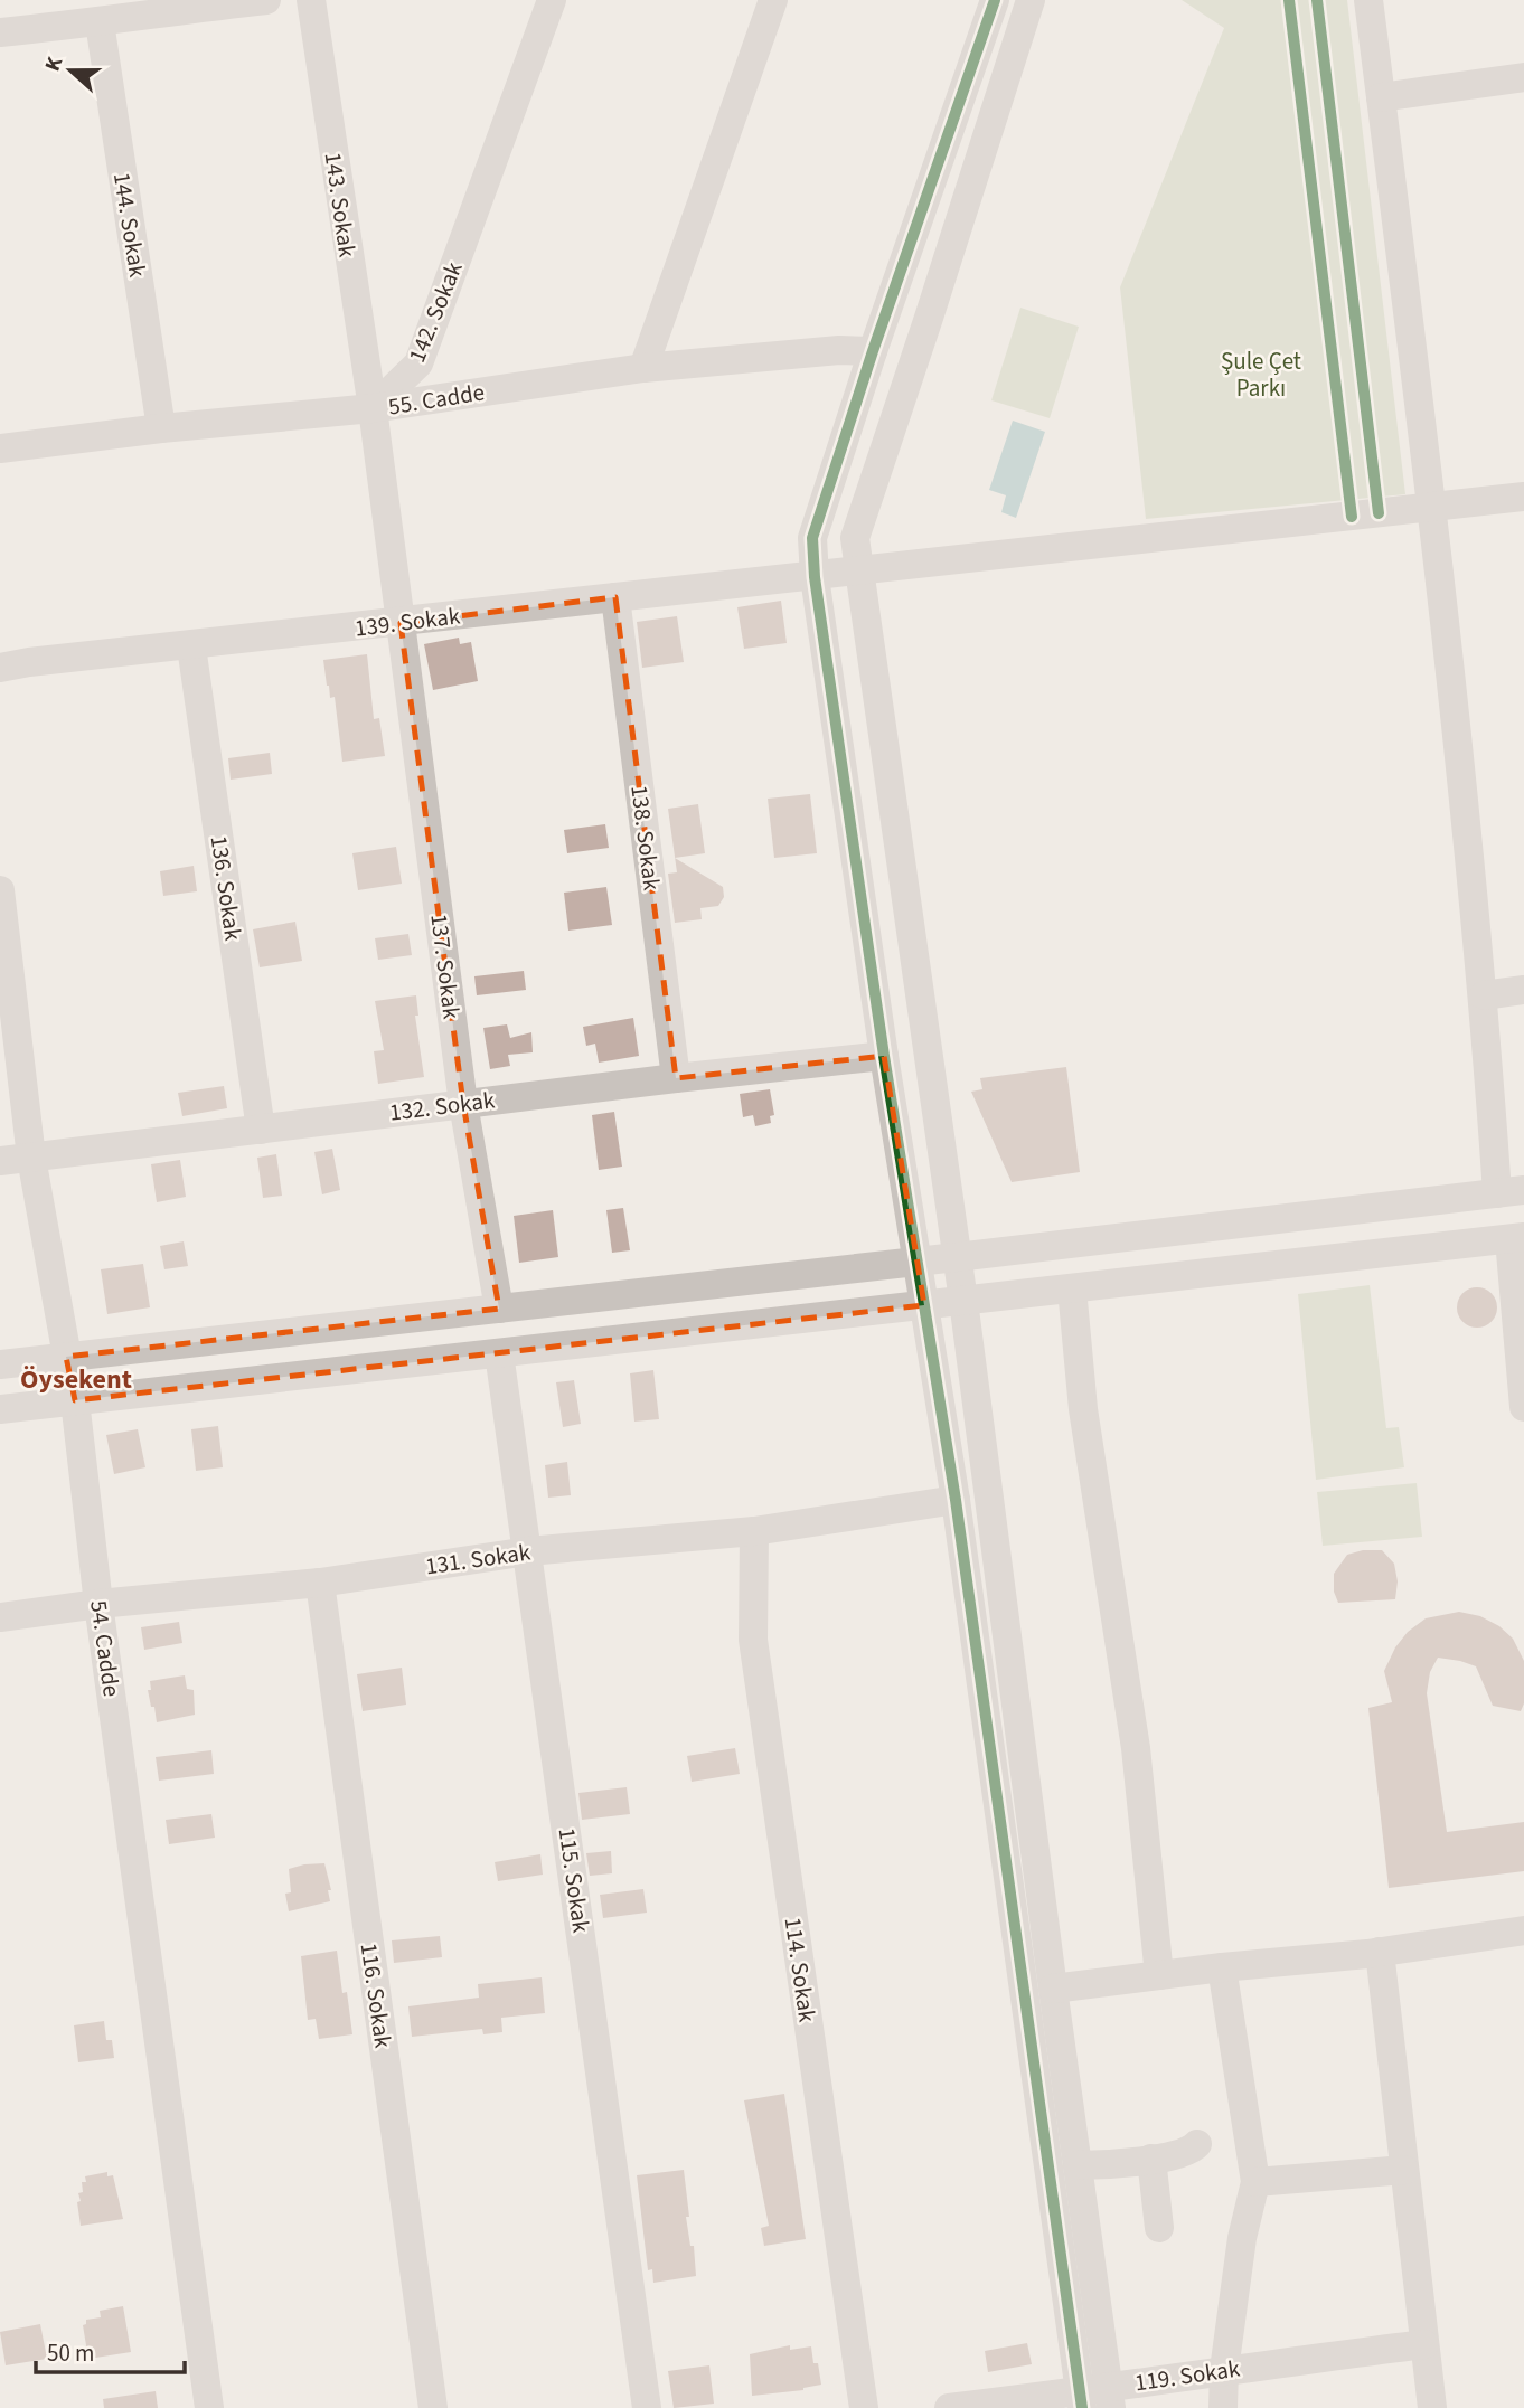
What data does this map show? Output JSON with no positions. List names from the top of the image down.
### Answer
{
  "streets": {
    "street": [
      "143. Sokak",
      "144. Sokak",
      "142. Sokak",
      "55. Cadde",
      "139. Sokak",
      "138. Sokak",
      "136. Sokak",
      "137. Sokak",
      "132. Sokak",
      "131. Sokak",
      "54. Cadde",
      "115. Sokak",
      "114. Sokak",
      "116. Sokak",
      "119. Sokak"
    ]
  },
  "crossings": [
    ["143. Sokak", "142. Sokak"],
    ["143. Sokak", "55. Cadde"],
    ["144. Sokak", "55. Cadde"],
    ["142. Sokak", "55. Cadde"],
    ["139. Sokak", "138. Sokak"],
    ["139. Sokak", "136. Sokak"],
    ["139. Sokak", "137. Sokak"],
    ["138. Sokak", "132. Sokak"],
    ["136. Sokak", "132. Sokak"],
    ["137. Sokak", "132. Sokak"],
    ["132. Sokak", "54. Cadde"],
    ["131. Sokak", "54. Cadde"],
    ["131. Sokak", "115. Sokak"],
    ["131. Sokak", "114. Sokak"],
    ["131. Sokak", "116. Sokak"]
  ],
  "districts": ["Öysekent"],
  "parks": ["Şule Çet Parkı"],
  "scale_bar": "50 m",
  "north": "left"
}
